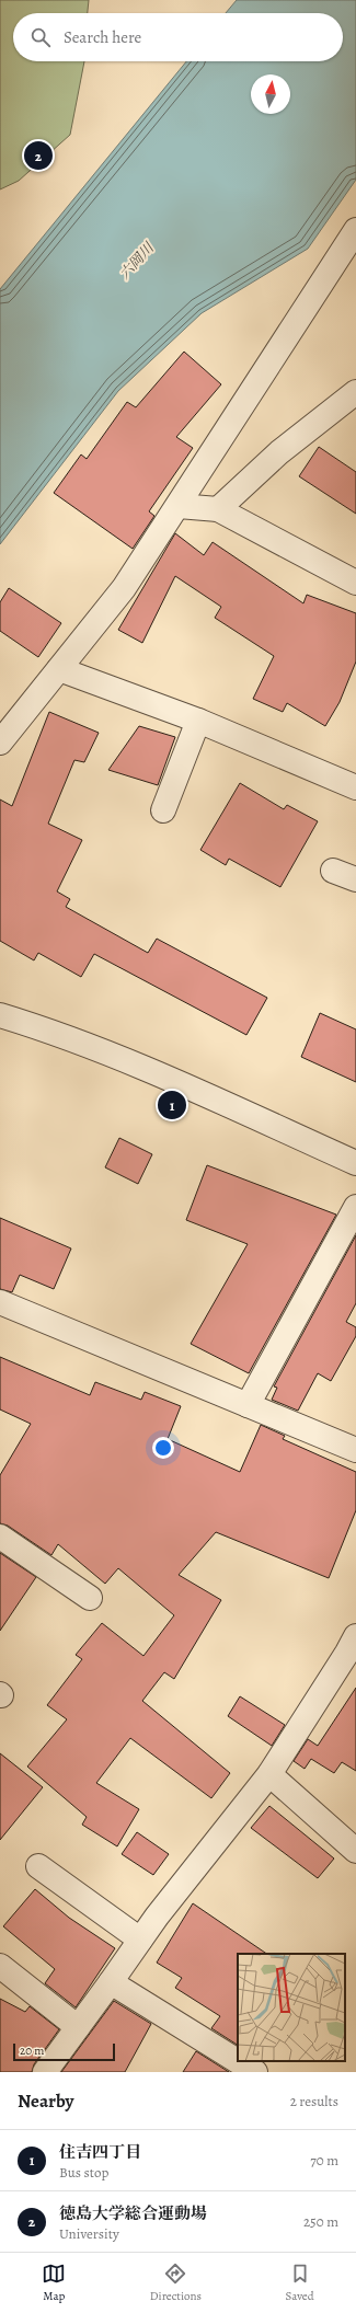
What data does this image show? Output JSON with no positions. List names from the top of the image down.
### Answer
{
  "water": ["六岡川"],
  "scale_bar": "20 m",
  "north": "top",
  "page": {
    "search": "Search here",
    "pins": ["2", "1"],
    "scale": "20 m",
    "heading": ["Nearby", "2 results"],
    "list": [
      {
        "mark": "1",
        "name": "住吉四丁目",
        "note": "Bus stop",
        "value": "70 m"
      },
      {
        "mark": "2",
        "name": "徳島大学総合運動場",
        "note": "University",
        "value": "250 m"
      }
    ],
    "nav": ["Map", "Directions", "Saved"]
  }
}
